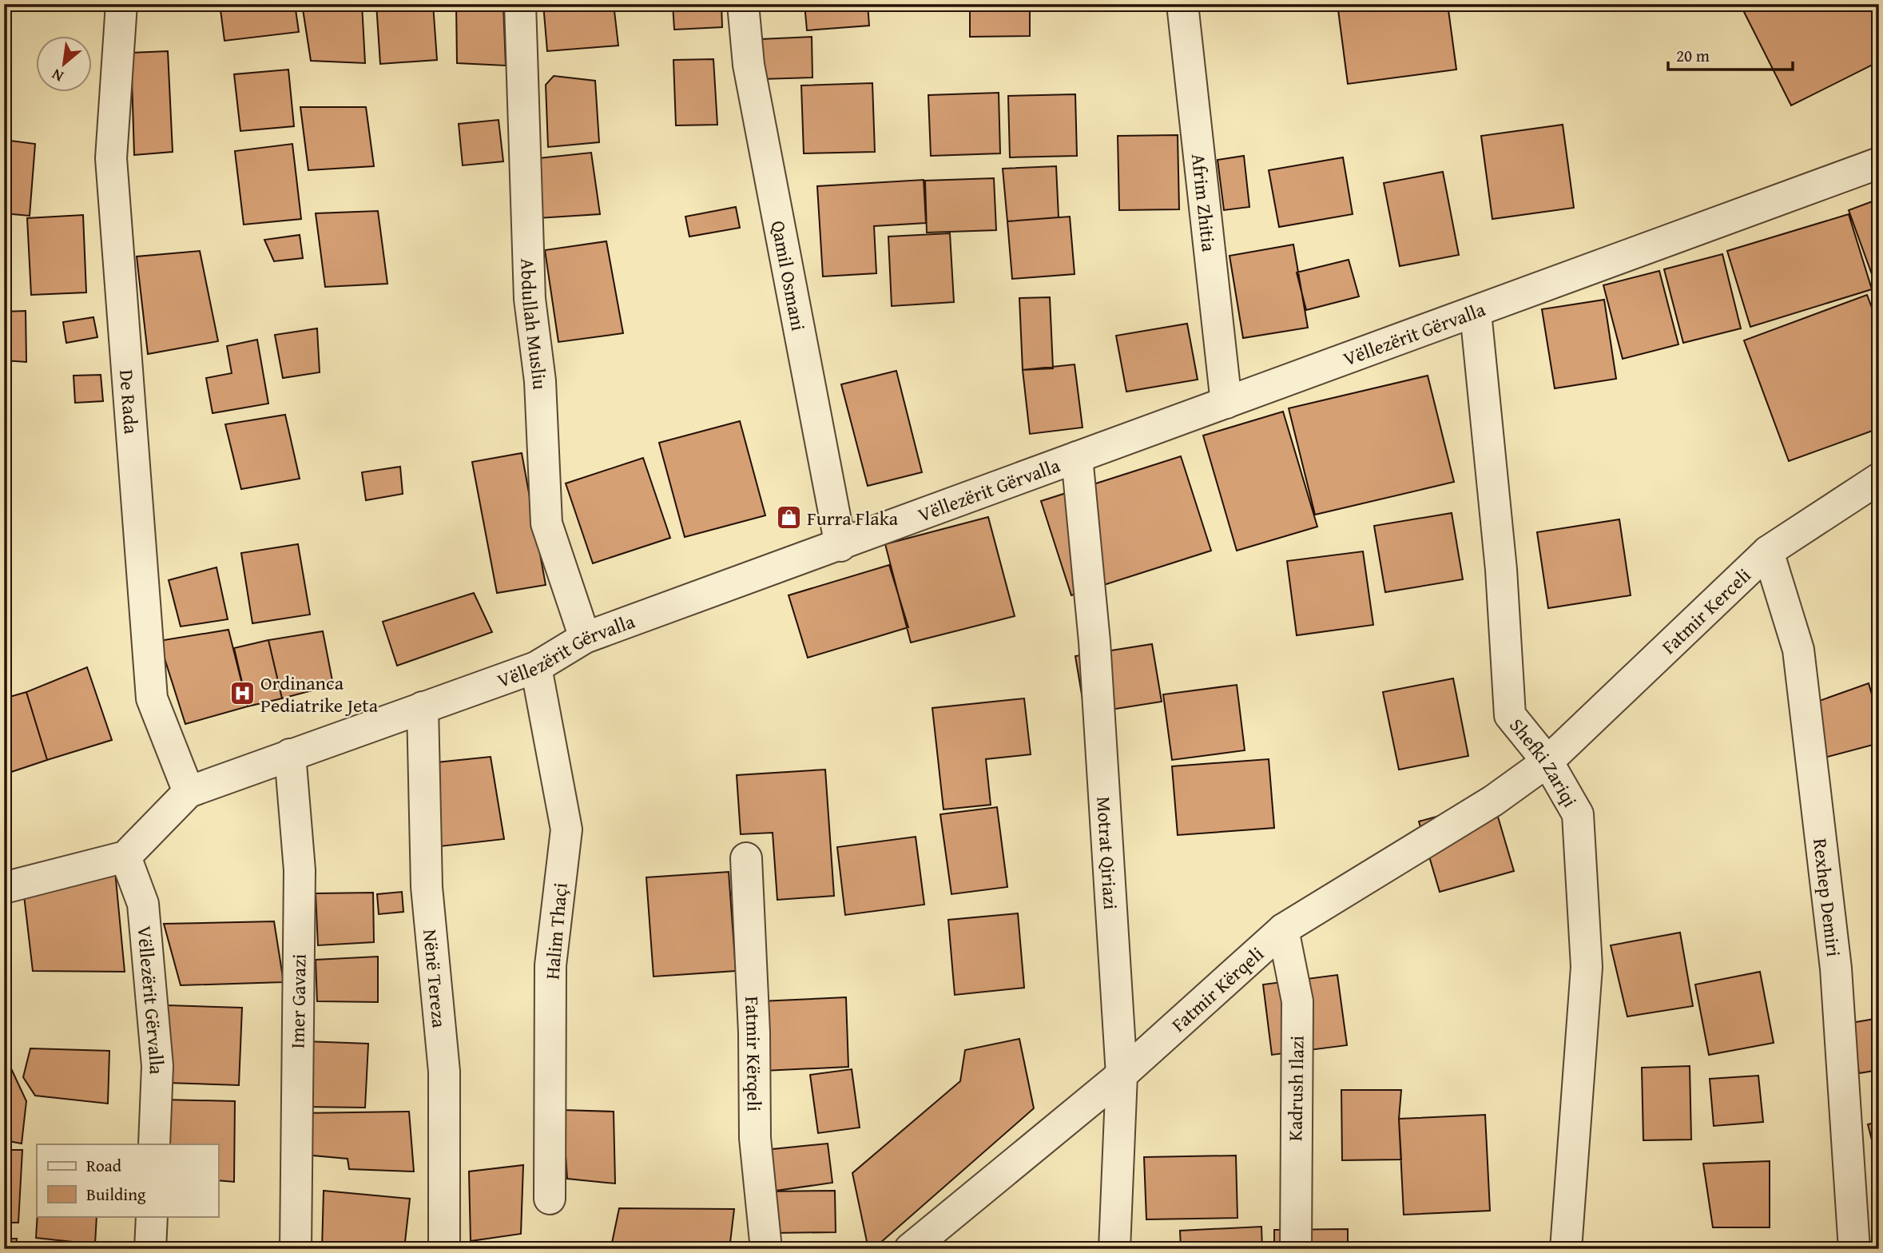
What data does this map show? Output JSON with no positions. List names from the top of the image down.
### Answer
{
  "streets": {
    "street": [
      "Afrim Zhitia",
      "Qamil Osmani",
      "Abdullah Musliu",
      "Vëllezërit Gërvalla",
      "De Rada",
      "Fatmir Kerceli",
      "Shefki Zariqi",
      "Motrat Qiriazi",
      "Rexhep Demiri",
      "Halim Thaçi",
      "Nënë Tereza",
      "Fatmir Kërqeli",
      "Imer Gavazi",
      "Kadrush Ilazi"
    ]
  },
  "crossings": [
    ["Afrim Zhitia", "Vëllezërit Gërvalla"],
    ["Qamil Osmani", "Vëllezërit Gërvalla"],
    ["Abdullah Musliu", "Vëllezërit Gërvalla"],
    ["Vëllezërit Gërvalla", "De Rada"],
    ["Vëllezërit Gërvalla", "Shefki Zariqi"],
    ["Vëllezërit Gërvalla", "Motrat Qiriazi"],
    ["Vëllezërit Gërvalla", "Halim Thaçi"],
    ["Vëllezërit Gërvalla", "Nënë Tereza"],
    ["Vëllezërit Gërvalla", "Imer Gavazi"],
    ["Fatmir Kerceli", "Shefki Zariqi"],
    ["Fatmir Kerceli", "Rexhep Demiri"],
    ["Fatmir Kerceli", "Fatmir Kërqeli"],
    ["Shefki Zariqi", "Fatmir Kërqeli"],
    ["Motrat Qiriazi", "Fatmir Kërqeli"],
    ["Fatmir Kërqeli", "Kadrush Ilazi"]
  ],
  "places": {
    "shop": ["Furra Flaka"],
    "hospital": ["Ordinanca Pediatrike Jeta"]
  },
  "legend": ["Road", "Building"],
  "scale_bar": "20 m",
  "north": "bottom left"
}
